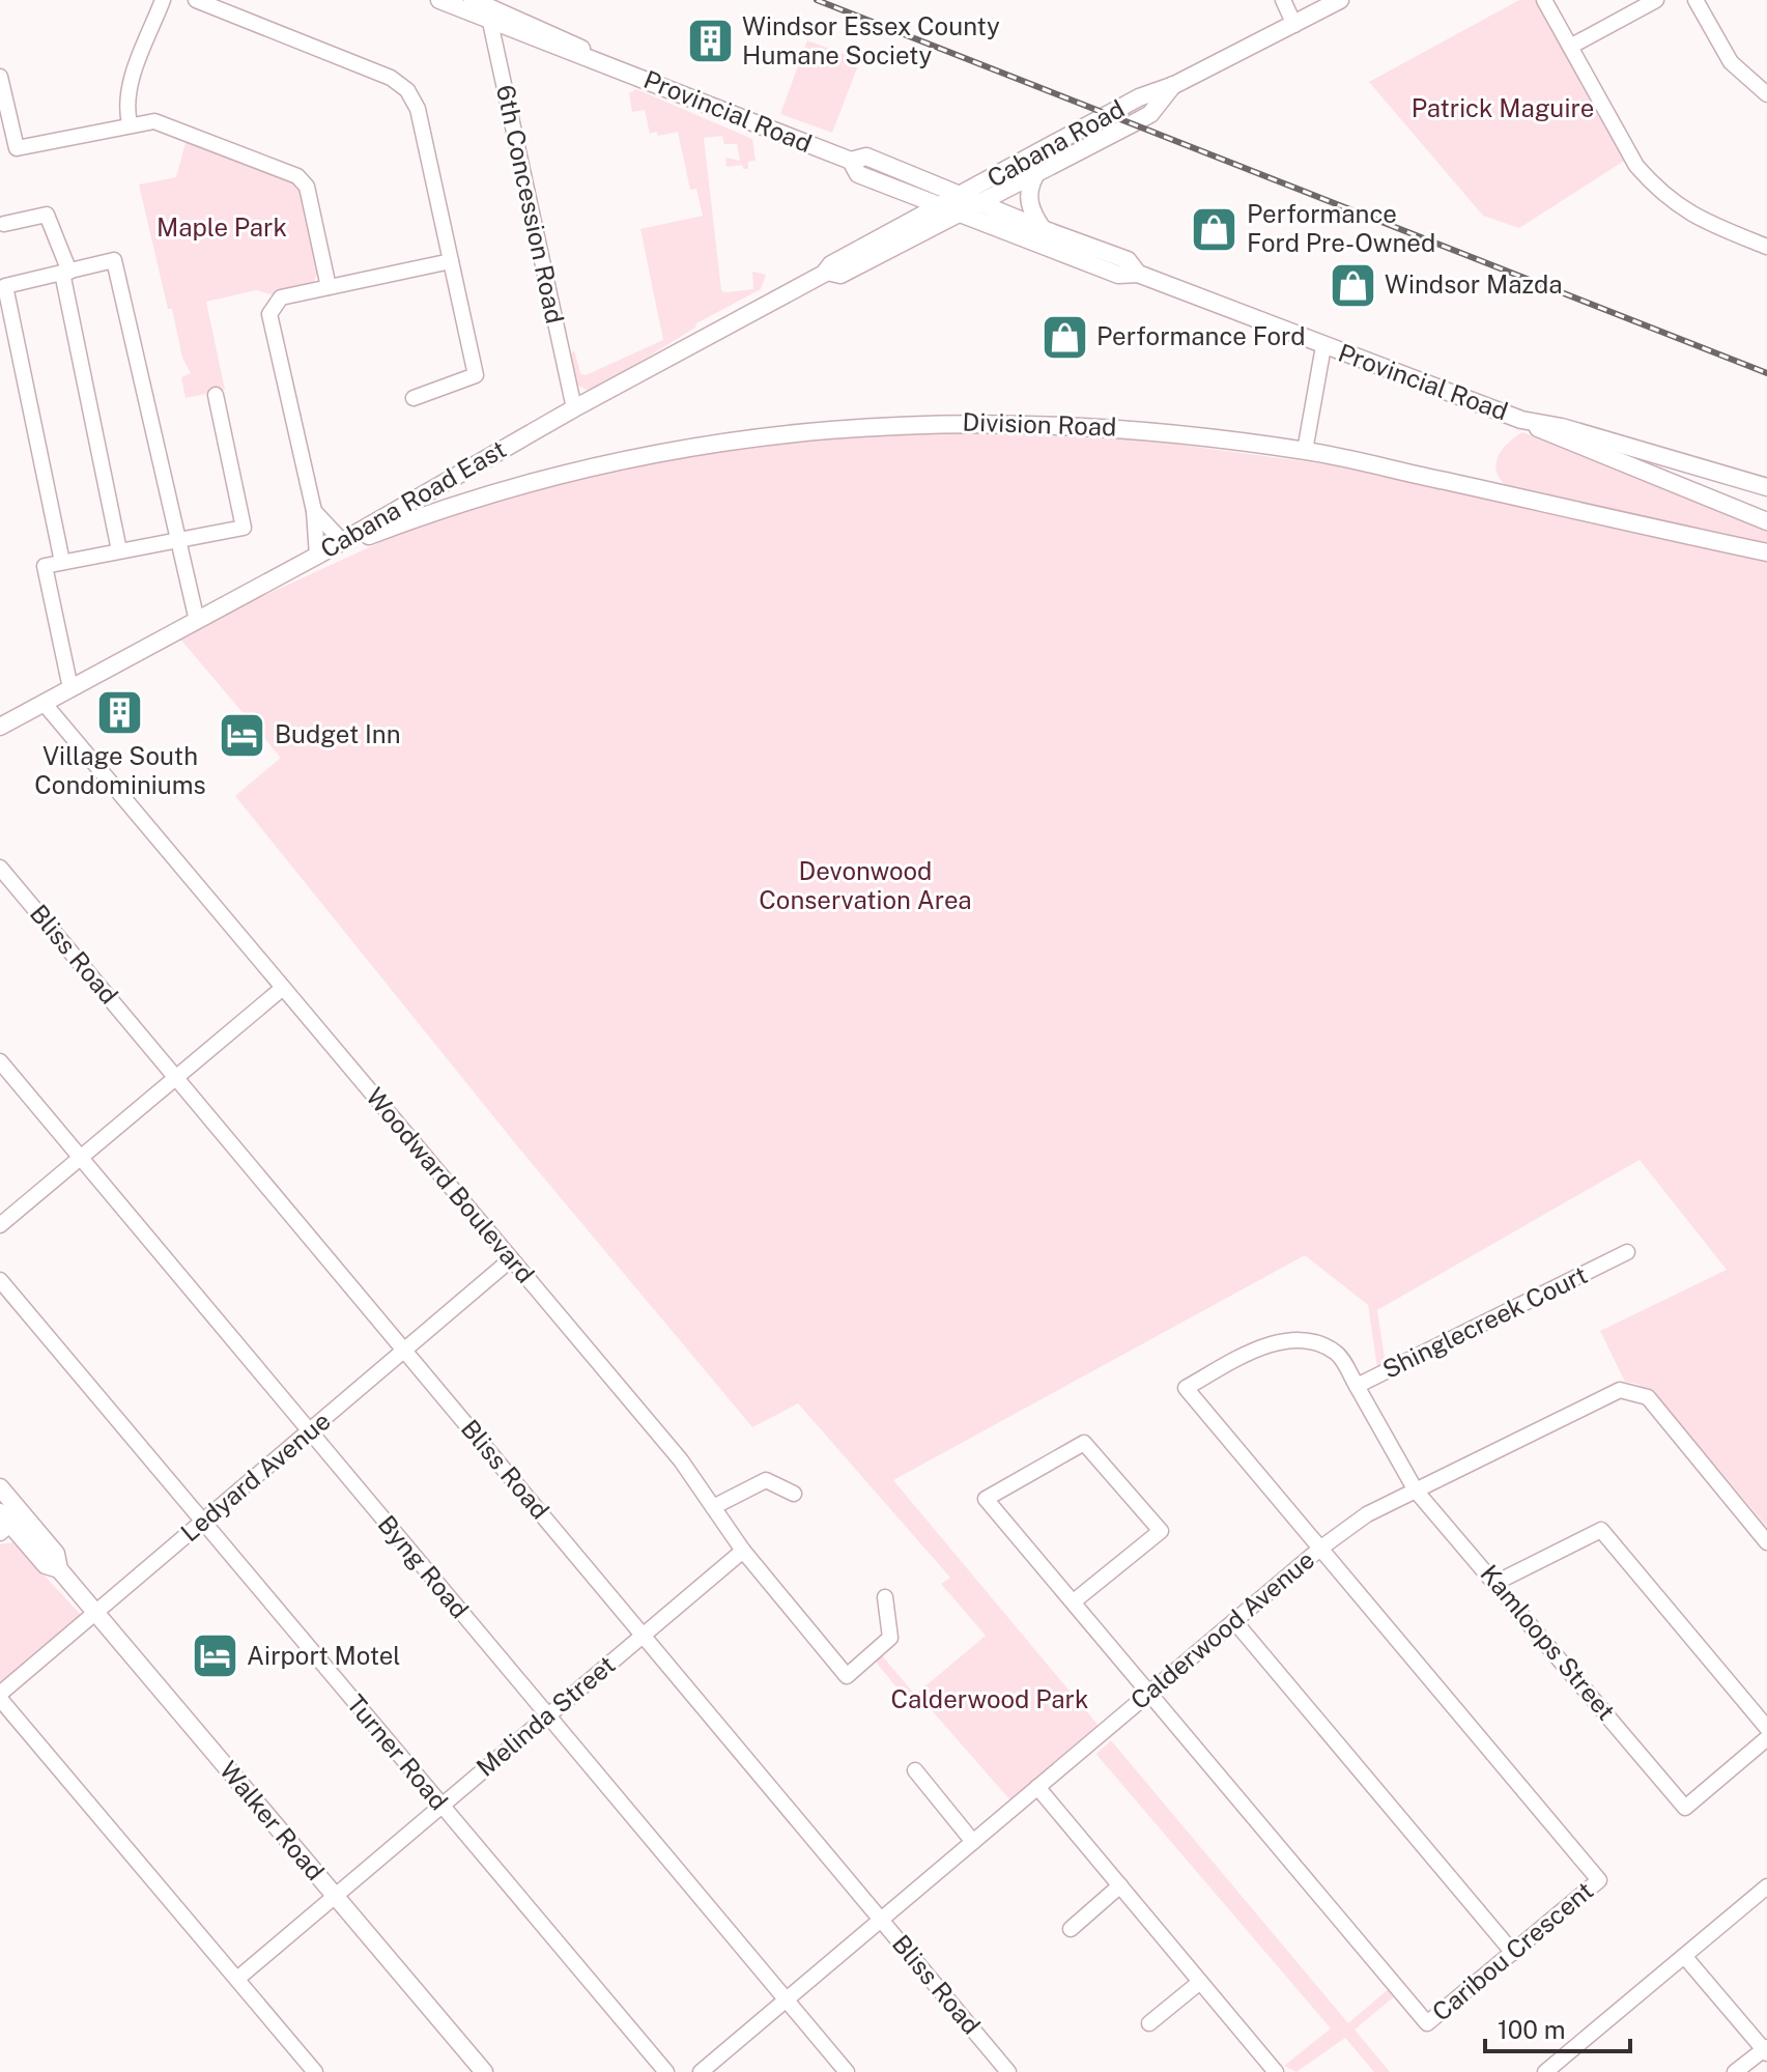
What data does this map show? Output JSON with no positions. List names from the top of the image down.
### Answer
{
  "streets": {
    "main road": [
      "Provincial Road",
      "Cabana Road",
      "Division Road",
      "Cabana Road East",
      "Walker Road"
    ],
    "street": [
      "6th Concession Road",
      "Bliss Road",
      "Woodward Boulevard",
      "Shinglecreek Court",
      "Ledyard Avenue",
      "Byng Road",
      "Calderwood Avenue",
      "Kamloops Street",
      "Melinda Street",
      "Turner Road",
      "Caribou Crescent"
    ]
  },
  "crossings": [
    ["Provincial Road", "Cabana Road"],
    ["Provincial Road", "6th Concession Road"],
    ["Provincial Road", "Cabana Road East"],
    ["Cabana Road", "Cabana Road East"],
    ["6th Concession Road", "Cabana Road East"],
    ["Division Road", "Cabana Road East"],
    ["Cabana Road East", "Woodward Boulevard"],
    ["Bliss Road", "Ledyard Avenue"],
    ["Bliss Road", "Calderwood Avenue"],
    ["Bliss Road", "Melinda Street"],
    ["Woodward Boulevard", "Ledyard Avenue"],
    ["Woodward Boulevard", "Melinda Street"],
    ["Shinglecreek Court", "Calderwood Avenue"],
    ["Shinglecreek Court", "Kamloops Street"],
    ["Shinglecreek Court", "Caribou Crescent"],
    ["Ledyard Avenue", "Byng Road"],
    ["Ledyard Avenue", "Turner Road"],
    ["Ledyard Avenue", "Walker Road"],
    ["Byng Road", "Calderwood Avenue"],
    ["Byng Road", "Melinda Street"],
    ["Calderwood Avenue", "Kamloops Street"],
    ["Calderwood Avenue", "Caribou Crescent"],
    ["Melinda Street", "Turner Road"],
    ["Melinda Street", "Walker Road"]
  ],
  "parks": [
    "Patrick Maguire",
    "Maple Park",
    "Devonwood Conservation Area",
    "Calderwood Park"
  ],
  "places": {
    "building": ["Windsor Essex County Humane Society", "Village South Condominiums"],
    "shop": ["Performance Ford Pre-Owned", "Windsor Mazda", "Performance Ford"],
    "hotel": ["Budget Inn", "Airport Motel"]
  },
  "scale_bar": "100 m"
}
